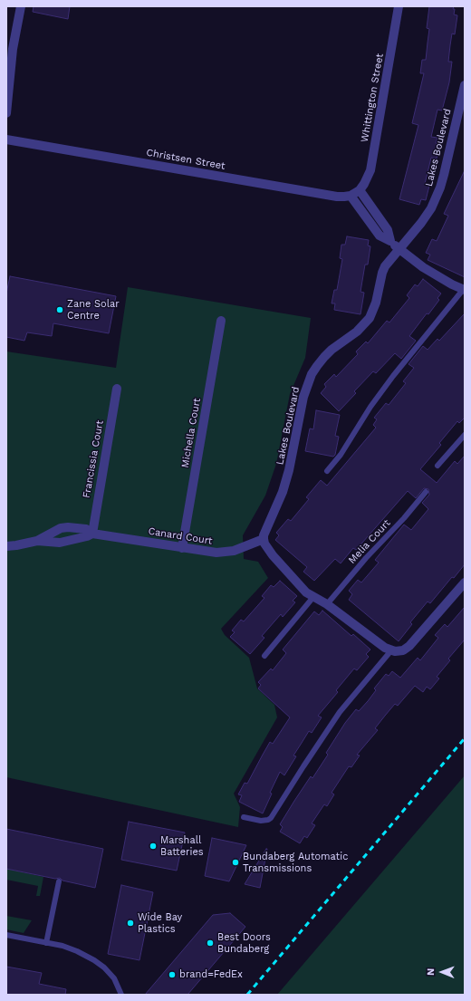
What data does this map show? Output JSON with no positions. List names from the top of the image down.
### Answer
{
  "streets": {
    "street": [
      "Whittington Street",
      "Lakes Boulevard",
      "Christsen Street",
      "Michella Court",
      "Francissia Court",
      "Canard Court"
    ],
    "lane": ["Melia Court"]
  },
  "crossings": [
    ["Lakes Boulevard", "Canard Court"],
    ["Michella Court", "Canard Court"],
    ["Francissia Court", "Canard Court"]
  ],
  "places": [
    "Zane Solar Centre",
    "Marshall Batteries",
    "Bundaberg Automatic Transmissions",
    "Wide Bay Plastics",
    "Best Doors Bundaberg",
    "brand=FedEx"
  ],
  "north": "left"
}
